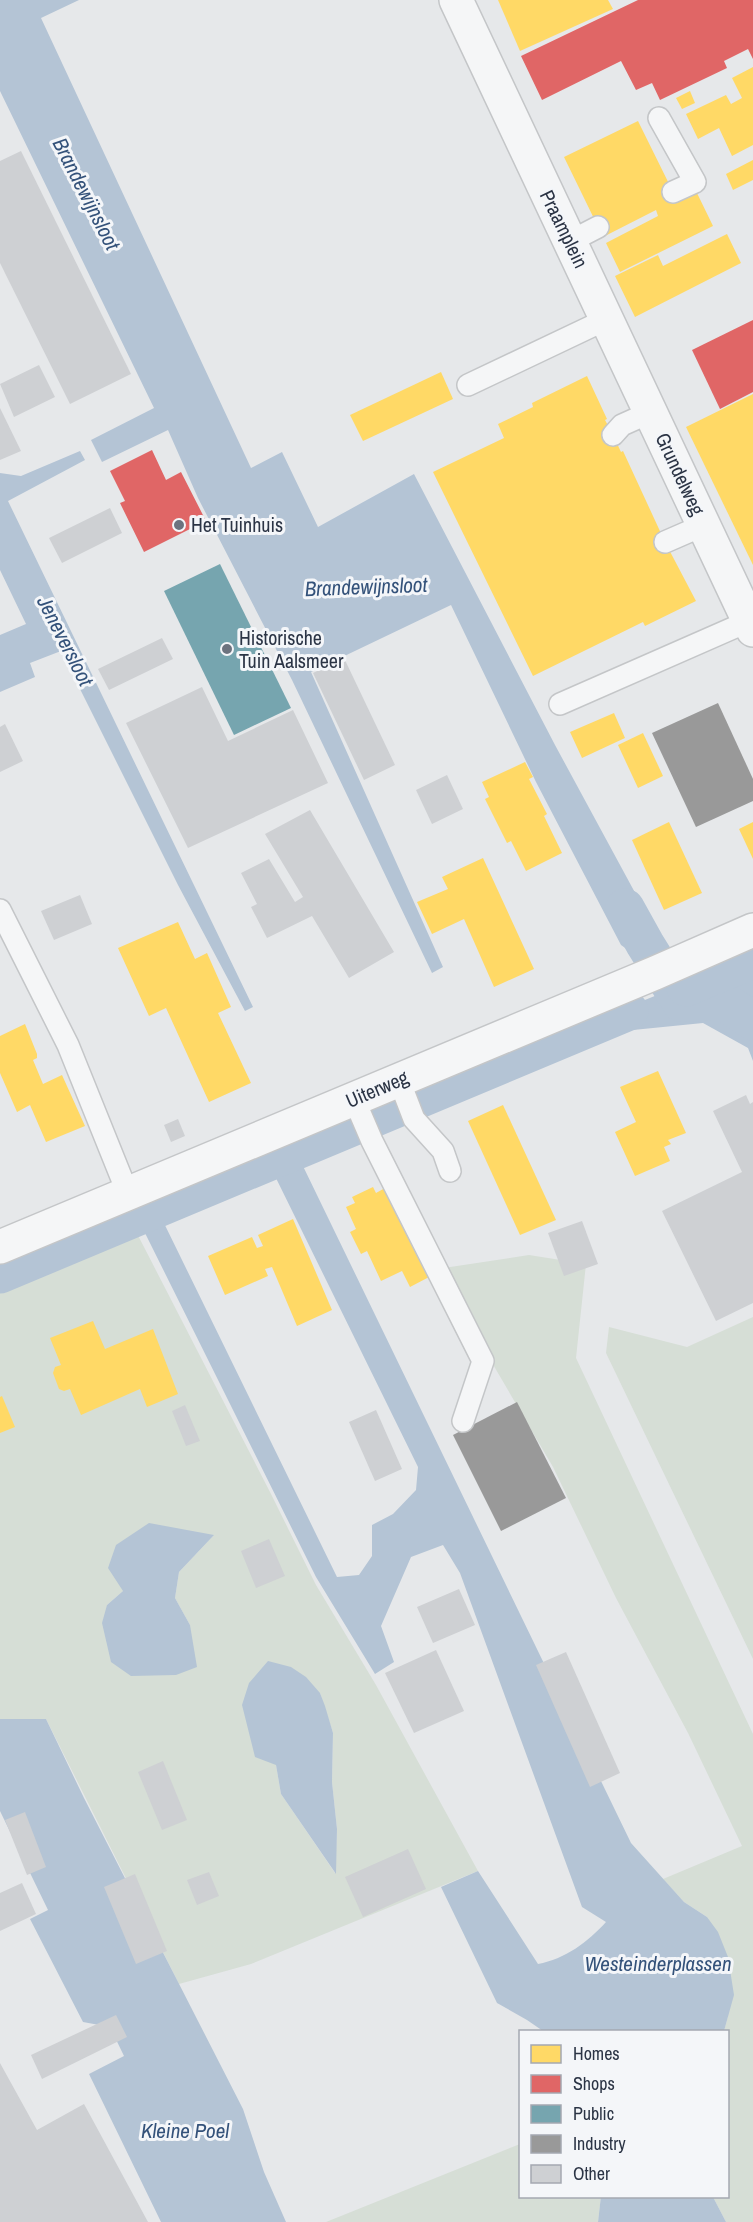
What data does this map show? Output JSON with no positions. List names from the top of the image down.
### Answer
{
  "streets": {
    "street": ["Praamplein", "Grundelweg", "Uiterweg"]
  },
  "crossings": [
    ["Praamplein", "Grundelweg"]
  ],
  "water": [
    "Brandewijnsloot",
    "Jeneversloot",
    "Westeinderplassen",
    "Kleine Poel"
  ],
  "places": ["Het Tuinhuis", "Historische Tuin Aalsmeer"],
  "legend": [
    "Homes",
    "Shops",
    "Public",
    "Industry",
    "Other"
  ]
}
